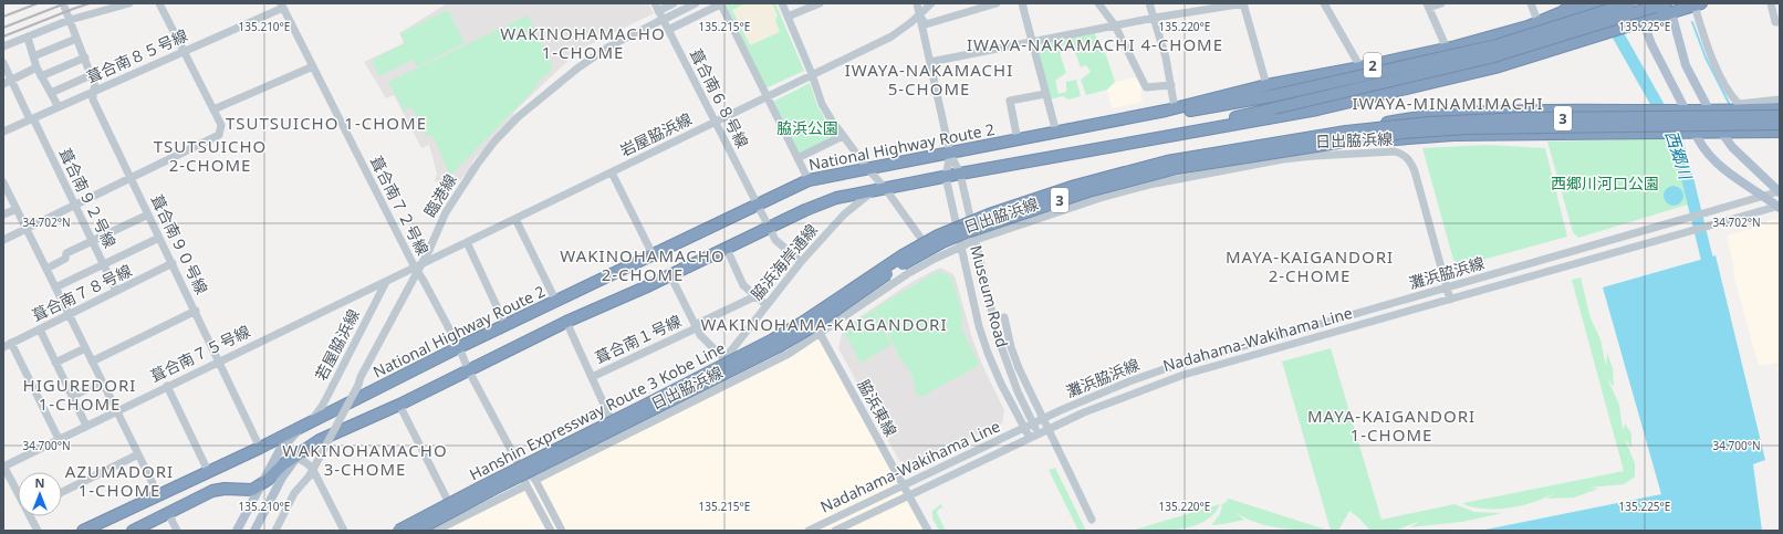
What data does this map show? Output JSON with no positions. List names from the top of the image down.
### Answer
{
  "streets": {
    "highway": [
      "2",
      "3",
      "National Highway Route 2",
      "Hanshin Expressway Route 3 Kobe Line"
    ],
    "street": [
      "葺合南８５号線",
      "葺合南６８号線",
      "岩屋脇浜線",
      "日出脇浜線",
      "臨港線",
      "葺合南９２号線",
      "葺合南７２号線",
      "葺合南９０号線",
      "脇浜海岸通線",
      "灘浜脇浜線",
      "葺合南７８号線",
      "Museum Road",
      "葺合南１号線",
      "Nadahama-Wakihama Line",
      "若屋脇浜線",
      "葺合南７５号線",
      "脇浜東線"
    ]
  },
  "crossings": [
    ["葺合南８５号線", "葺合南９２号線"],
    ["葺合南８５号線", "葺合南７２号線"],
    ["葺合南８５号線", "葺合南９０号線"],
    ["2", "葺合南６８号線"],
    ["2", "葺合南７２号線"],
    ["2", "脇浜海岸通線"],
    ["2", "Museum Road"],
    ["葺合南６８号線", "岩屋脇浜線"],
    ["葺合南６８号線", "National Highway Route 2"],
    ["葺合南６８号線", "脇浜海岸通線"],
    ["岩屋脇浜線", "葺合南７２号線"],
    ["岩屋脇浜線", "Museum Road"],
    ["岩屋脇浜線", "若屋脇浜線"],
    ["岩屋脇浜線", "葺合南７５号線"],
    ["日出脇浜線", "灘浜脇浜線"],
    ["日出脇浜線", "Museum Road"],
    ["日出脇浜線", "Nadahama-Wakihama Line"],
    ["日出脇浜線", "脇浜東線"],
    ["National Highway Route 2", "葺合南７２号線"],
    ["National Highway Route 2", "葺合南９０号線"],
    ["National Highway Route 2", "Museum Road"],
    ["National Highway Route 2", "若屋脇浜線"],
    ["葺合南９２号線", "葺合南７８号線"],
    ["葺合南７２号線", "脇浜海岸通線"],
    ["葺合南９０号線", "葺合南７８号線"],
    ["葺合南９０号線", "葺合南７５号線"],
    ["灘浜脇浜線", "Museum Road"],
    ["灘浜脇浜線", "Nadahama-Wakihama Line"],
    ["Museum Road", "Nadahama-Wakihama Line"],
    ["Nadahama-Wakihama Line", "脇浜東線"],
    ["若屋脇浜線", "葺合南７５号線"]
  ],
  "districts": [
    "WAKINOHAMACHO 1-CHOME",
    "IWAYA-NAKAMACHI 4-CHOME",
    "IWAYA-NAKAMACHI 5-CHOME",
    "IWAYA-MINAMIMACHI",
    "TSUTSUICHO 1-CHOME",
    "TSUTSUICHO 2-CHOME",
    "WAKINOHAMACHO 2-CHOME",
    "MAYA-KAIGANDORI 2-CHOME",
    "WAKINOHAMA-KAIGANDORI",
    "HIGUREDORI 1-CHOME",
    "MAYA-KAIGANDORI 1-CHOME",
    "WAKINOHAMACHO 3-CHOME",
    "AZUMADORI 1-CHOME"
  ],
  "water": ["西郷川"],
  "parks": ["脇浜公園", "西郷川河口公園"],
  "north": "top",
  "coordinates": [
    "135.210°E",
    "135.215°E",
    "135.220°E",
    "135.225°E",
    "34.702°N",
    "34.700°N"
  ]
}
